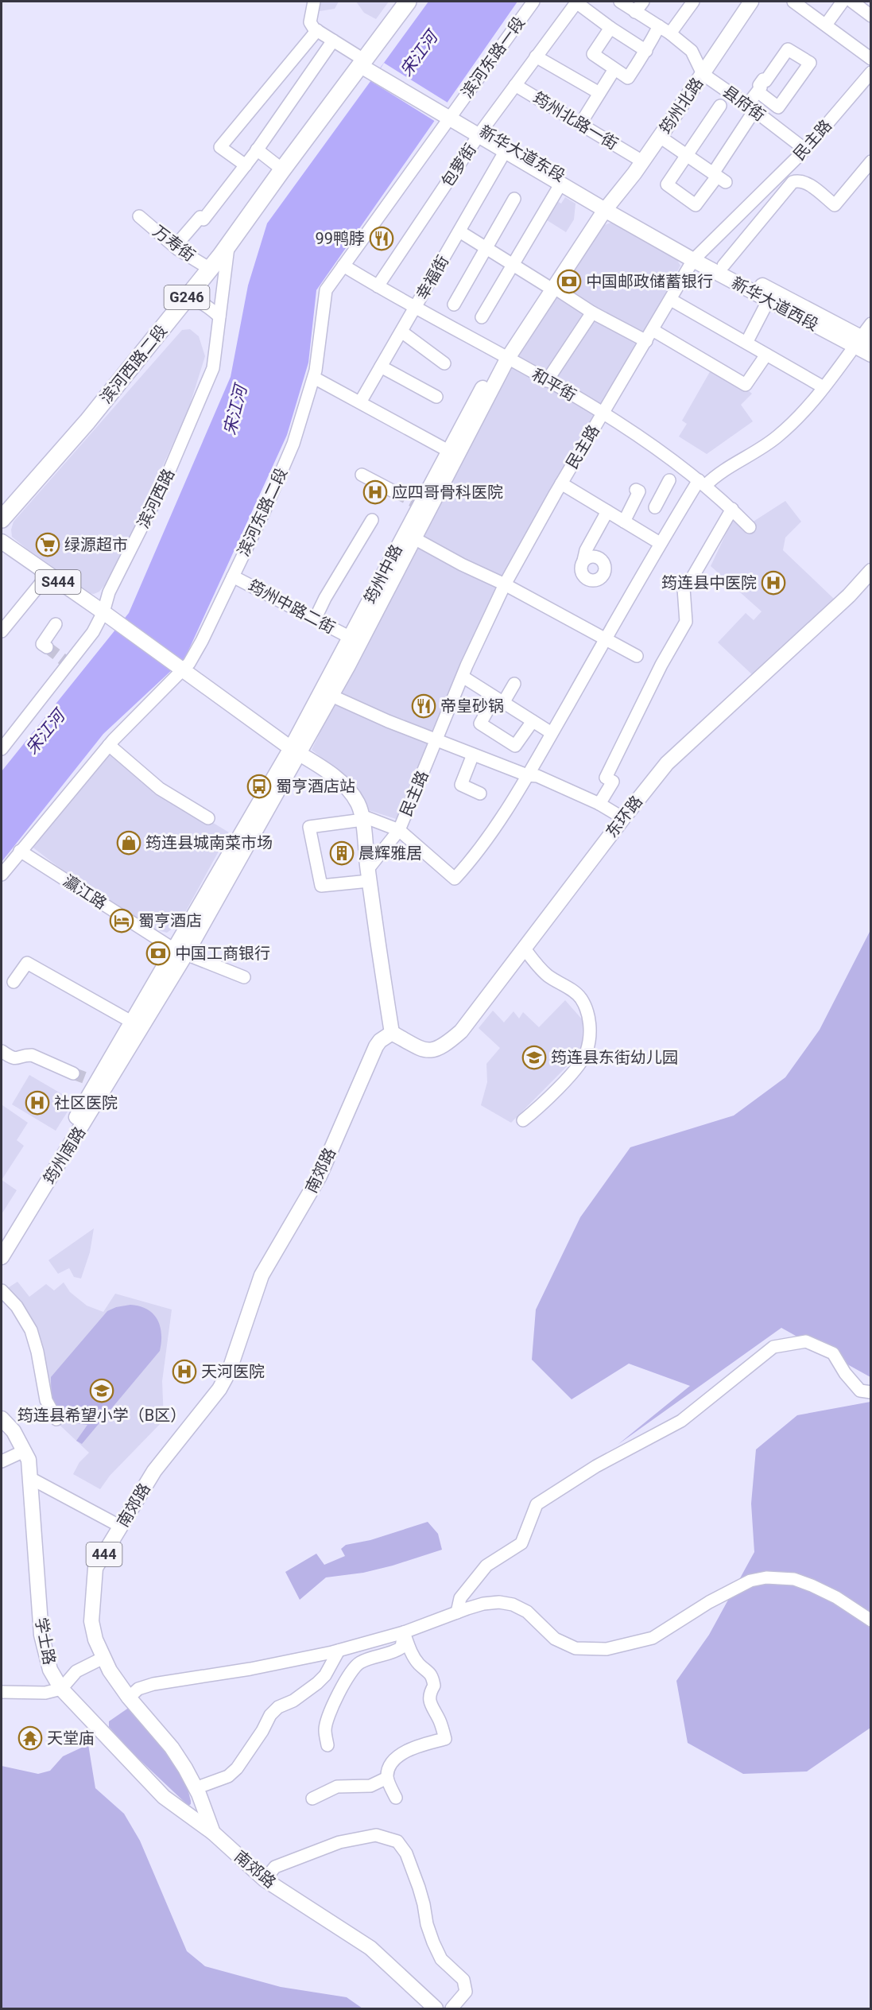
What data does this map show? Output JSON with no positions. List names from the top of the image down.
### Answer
{
  "streets": {
    "highway": ["G246", "滨河西路二段"],
    "main road": [
      "筠州北路",
      "新华大道东段",
      "新华大道西段",
      "筠州中路",
      "S444",
      "东环路",
      "筠州南路",
      "南郊路",
      "444",
      "学士路"
    ],
    "street": [
      "滨河东路一段",
      "县府街",
      "筠州北路一街",
      "民主路",
      "包萝街",
      "万寿街",
      "幸福街",
      "和平街",
      "滨河西路",
      "滨河东路二段",
      "筠州中路二街",
      "瀛江路"
    ]
  },
  "crossings": [
    ["滨河东路一段", "新华大道东段"],
    ["滨河东路一段", "滨河东路二段"],
    ["县府街", "筠州北路"],
    ["县府街", "民主路"],
    ["筠州北路", "筠州北路一街"],
    ["筠州北路", "新华大道东段"],
    ["筠州北路", "新华大道西段"],
    ["筠州北路", "筠州中路"],
    ["筠州北路一街", "包萝街"],
    ["民主路", "新华大道西段"],
    ["民主路", "和平街"],
    ["民主路", "S444"],
    ["新华大道东段", "包萝街"],
    ["新华大道东段", "幸福街"],
    ["新华大道东段", "G246"],
    ["新华大道东段", "新华大道西段"],
    ["新华大道东段", "滨河西路二段"],
    ["新华大道东段", "滨河东路二段"],
    ["新华大道东段", "筠州中路"],
    ["包萝街", "和平街"],
    ["万寿街", "滨河西路二段"],
    ["幸福街", "和平街"],
    ["G246", "滨河西路二段"],
    ["新华大道西段", "筠州中路"],
    ["滨河西路二段", "滨河西路"],
    ["和平街", "滨河东路二段"],
    ["和平街", "筠州中路"],
    ["滨河西路", "S444"],
    ["滨河东路二段", "S444"],
    ["滨河东路二段", "筠州中路二街"],
    ["滨河东路二段", "瀛江路"],
    ["筠州中路", "S444"],
    ["筠州中路", "筠州中路二街"],
    ["筠州中路", "瀛江路"],
    ["筠州中路", "筠州南路"],
    ["S444", "东环路"],
    ["S444", "南郊路"],
    ["东环路", "南郊路"],
    ["瀛江路", "筠州南路"],
    ["南郊路", "学士路"]
  ],
  "water": ["宋江河"],
  "places": {
    "restaurant": ["99鸭脖", "帝皇砂锅"],
    "bank": ["中国邮政储蓄银行", "中国工商银行"],
    "hospital": [
      "应四哥骨科医院",
      "筠连县中医院",
      "社区医院",
      "天河医院"
    ],
    "supermarket": ["绿源超市"],
    "bus stop": ["蜀亨酒店站"],
    "shop": ["筠连县城南菜市场"],
    "building": ["晨辉雅居"],
    "hotel": ["蜀亨酒店"],
    "school or university": ["筠连县东街幼儿园", "筠连县希望小学（B区）"],
    "temple": ["天堂庙"]
  }
}
